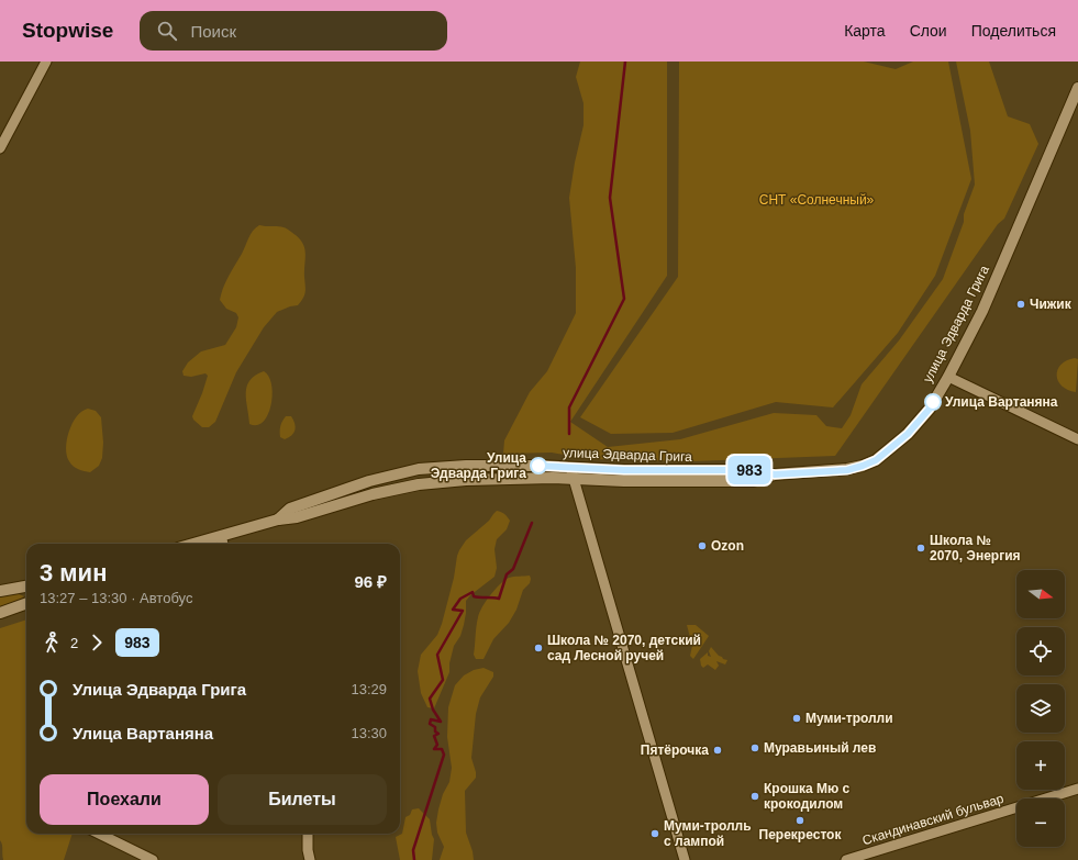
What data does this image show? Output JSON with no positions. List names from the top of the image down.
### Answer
{
  "streets": {
    "street": ["улица Эдварда Грига", "Скандинавский бульвар"]
  },
  "parks": ["СНТ «Солнечный»"],
  "places": [
    "Чижик",
    "Улица Вартаняна",
    "Улица Эдварда Грига",
    "Ozon",
    "Школа № 2070, Энергия",
    "Школа № 2070, детский сад Лесной ручей",
    "Муми-тролли",
    "Муравьиный лев",
    "Пятёрочка",
    "Крошка Мю с крокодилом",
    "Перекресток",
    "Муми-тролль с лампой"
  ],
  "lines": ["bus line 983"],
  "north": "right",
  "page": {
    "header": "Stopwise",
    "search": "Поиск",
    "nav": ["Карта", "Слои", "Поделиться"],
    "on_map": "983",
    "heading": ["3 мин", "13:27 – 13:30 · Автобус", "96 ₽"],
    "map_buttons": ["+", "−"],
    "legs": ["2", "983"],
    "list": [
      {
        "name": "Улица Эдварда Грига",
        "value": "13:29"
      },
      {
        "name": "Улица Вартаняна",
        "value": "13:30"
      }
    ],
    "buttons": ["Поехали", "Билеты"]
  }
}
